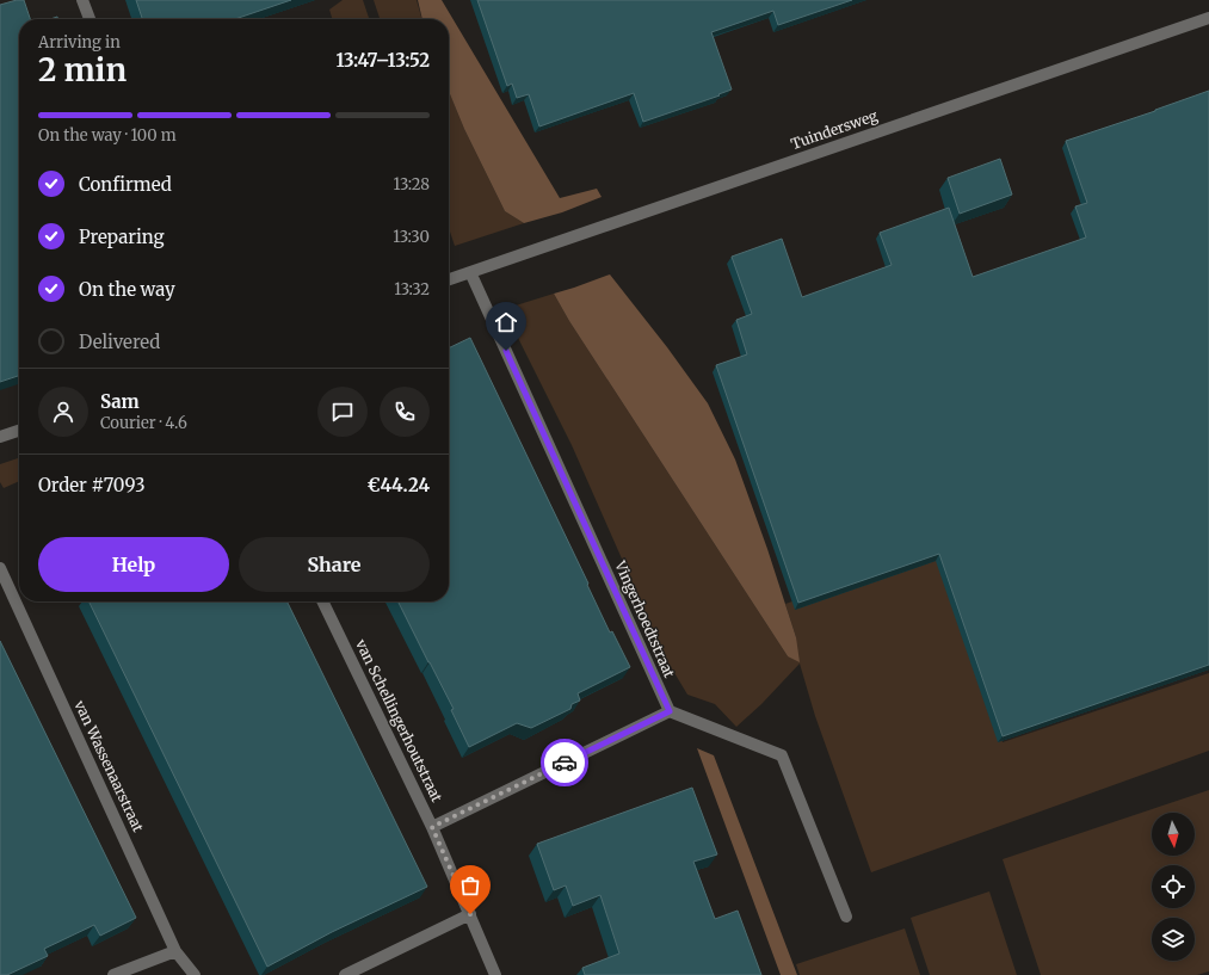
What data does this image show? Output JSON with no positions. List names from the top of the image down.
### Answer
{
  "streets": {
    "street": [
      "Tuindersweg",
      "Vingerhoedtstraat",
      "van Schellingerhoutstraat",
      "van Wassenaarstraat"
    ]
  },
  "crossings": [
    ["Tuindersweg", "Vingerhoedtstraat"]
  ],
  "north": "bottom",
  "page": {
    "heading": ["2 min", "Arriving in", "13:47–13:52"],
    "panel": [
      "Sam",
      "Courier · 4.6",
      "Order #7093",
      "€44.24"
    ],
    "bar": "On the way · 100 m",
    "list": [
      ["Confirmed", "13:28"],
      ["Preparing", "13:30"],
      ["On the way", "13:32"],
      "Delivered"
    ],
    "buttons": ["Help", "Share"]
  }
}
